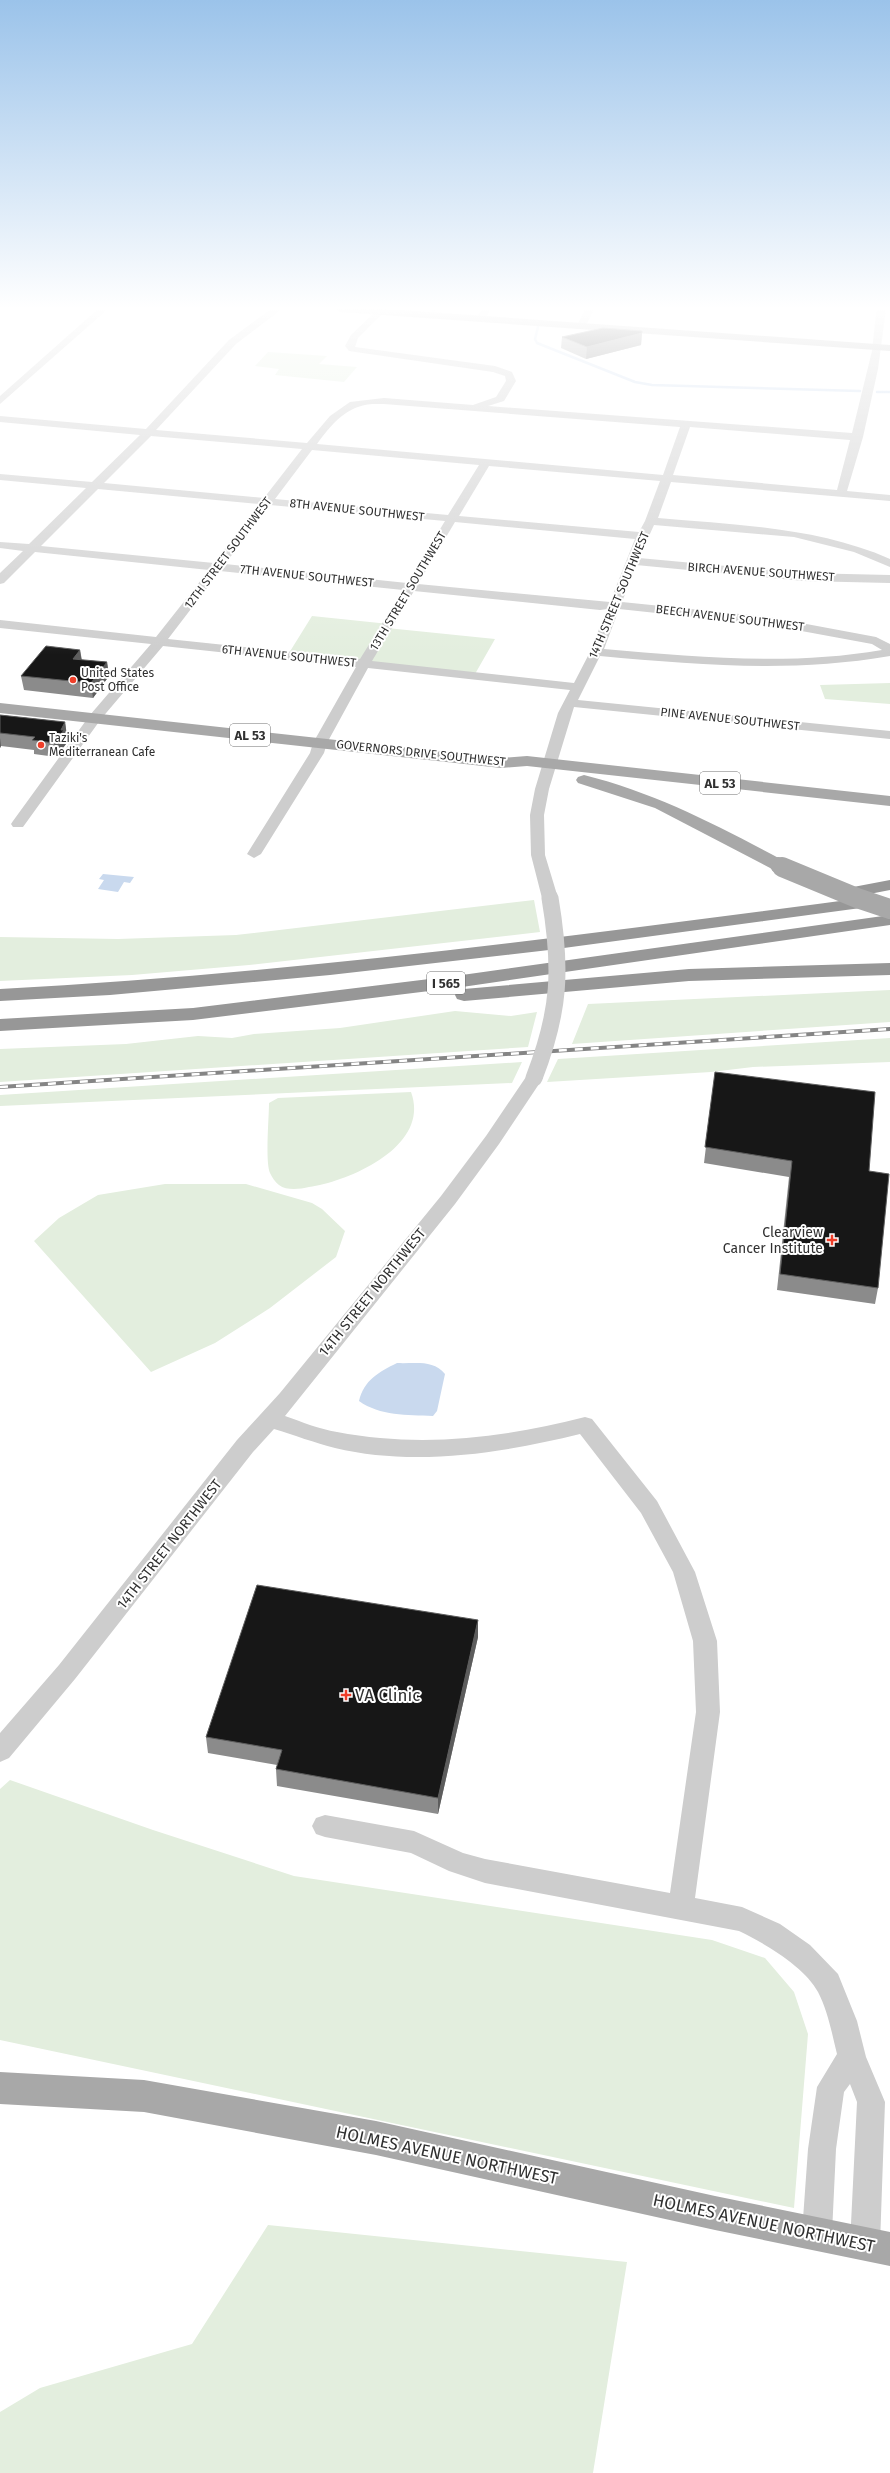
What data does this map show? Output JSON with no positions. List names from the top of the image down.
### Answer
{
  "streets": {
    "highway": ["I 565"],
    "main road": ["AL 53", "GOVERNORS DRIVE SOUTHWEST", "HOLMES AVENUE NORTHWEST"],
    "street": [
      "8TH AVENUE SOUTHWEST",
      "12TH STREET SOUTHWEST",
      "BIRCH AVENUE SOUTHWEST",
      "7TH AVENUE SOUTHWEST",
      "13TH STREET SOUTHWEST",
      "14TH STREET SOUTHWEST",
      "BEECH AVENUE SOUTHWEST",
      "6TH AVENUE SOUTHWEST",
      "PINE AVENUE SOUTHWEST",
      "14TH STREET NORTHWEST"
    ]
  },
  "crossings": [
    ["8TH AVENUE SOUTHWEST", "12TH STREET SOUTHWEST"],
    ["8TH AVENUE SOUTHWEST", "13TH STREET SOUTHWEST"],
    ["8TH AVENUE SOUTHWEST", "14TH STREET SOUTHWEST"],
    ["12TH STREET SOUTHWEST", "7TH AVENUE SOUTHWEST"],
    ["12TH STREET SOUTHWEST", "6TH AVENUE SOUTHWEST"],
    ["12TH STREET SOUTHWEST", "GOVERNORS DRIVE SOUTHWEST"],
    ["BIRCH AVENUE SOUTHWEST", "14TH STREET SOUTHWEST"],
    ["7TH AVENUE SOUTHWEST", "13TH STREET SOUTHWEST"],
    ["7TH AVENUE SOUTHWEST", "14TH STREET SOUTHWEST"],
    ["7TH AVENUE SOUTHWEST", "BEECH AVENUE SOUTHWEST"],
    ["13TH STREET SOUTHWEST", "6TH AVENUE SOUTHWEST"],
    ["13TH STREET SOUTHWEST", "GOVERNORS DRIVE SOUTHWEST"],
    ["14TH STREET SOUTHWEST", "BEECH AVENUE SOUTHWEST"],
    ["14TH STREET SOUTHWEST", "6TH AVENUE SOUTHWEST"],
    ["14TH STREET SOUTHWEST", "PINE AVENUE SOUTHWEST"],
    ["14TH STREET SOUTHWEST", "AL 53"],
    ["14TH STREET SOUTHWEST", "GOVERNORS DRIVE SOUTHWEST"],
    ["14TH STREET SOUTHWEST", "14TH STREET NORTHWEST"],
    ["AL 53", "GOVERNORS DRIVE SOUTHWEST"],
    ["AL 53", "14TH STREET NORTHWEST"],
    ["GOVERNORS DRIVE SOUTHWEST", "14TH STREET NORTHWEST"]
  ],
  "places": {
    "other": ["United States Post Office", "Taziki's Mediterranean Cafe"],
    "health": ["Clearview Cancer Institute", "VA Clinic"]
  }
}
